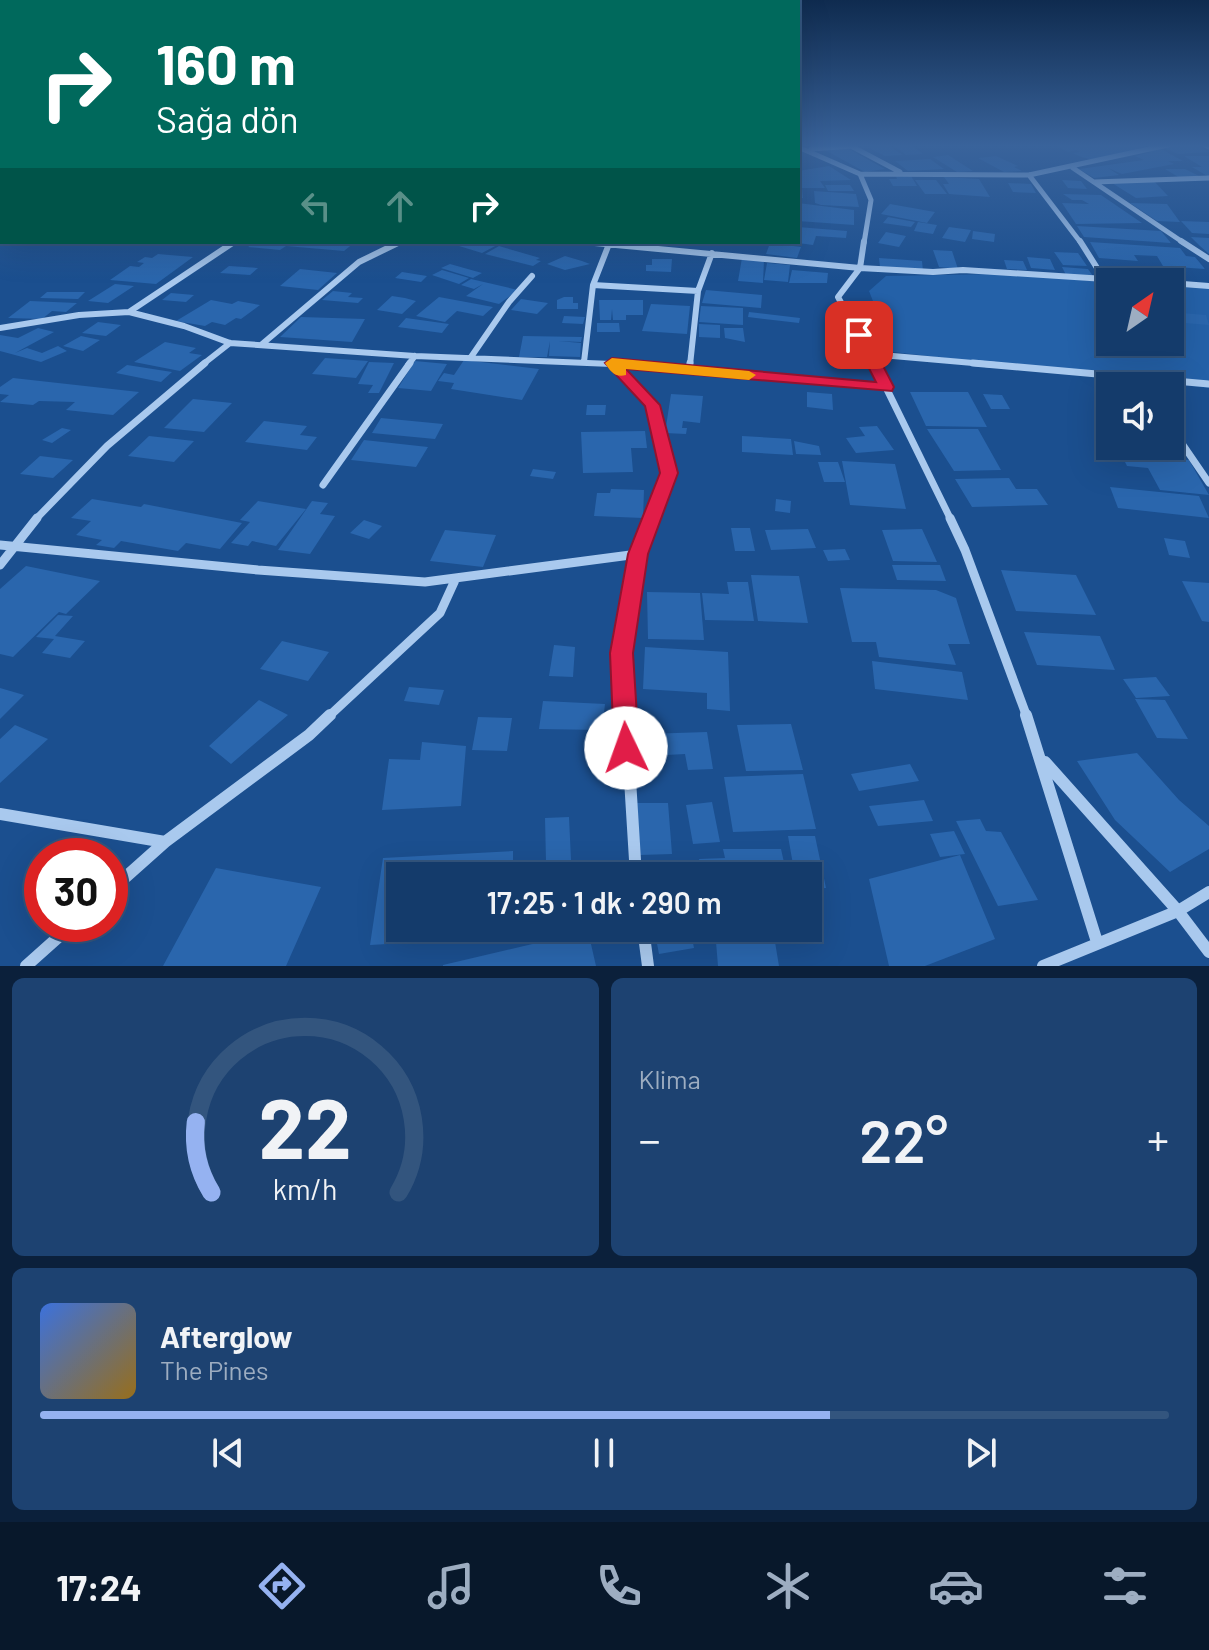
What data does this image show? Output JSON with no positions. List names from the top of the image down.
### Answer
{
  "north": "top right",
  "page": {
    "turn": ["160 m", "Sağa dön"],
    "limit": "30",
    "trip": "17:25 · 1 dk · 290 m",
    "tile": "Klima",
    "heat": ["−", "22°", "+"],
    "song": ["Afterglow", "The Pines"],
    "tabs": "17:24",
    "gauge": ["22", "km/h"]
  }
}
